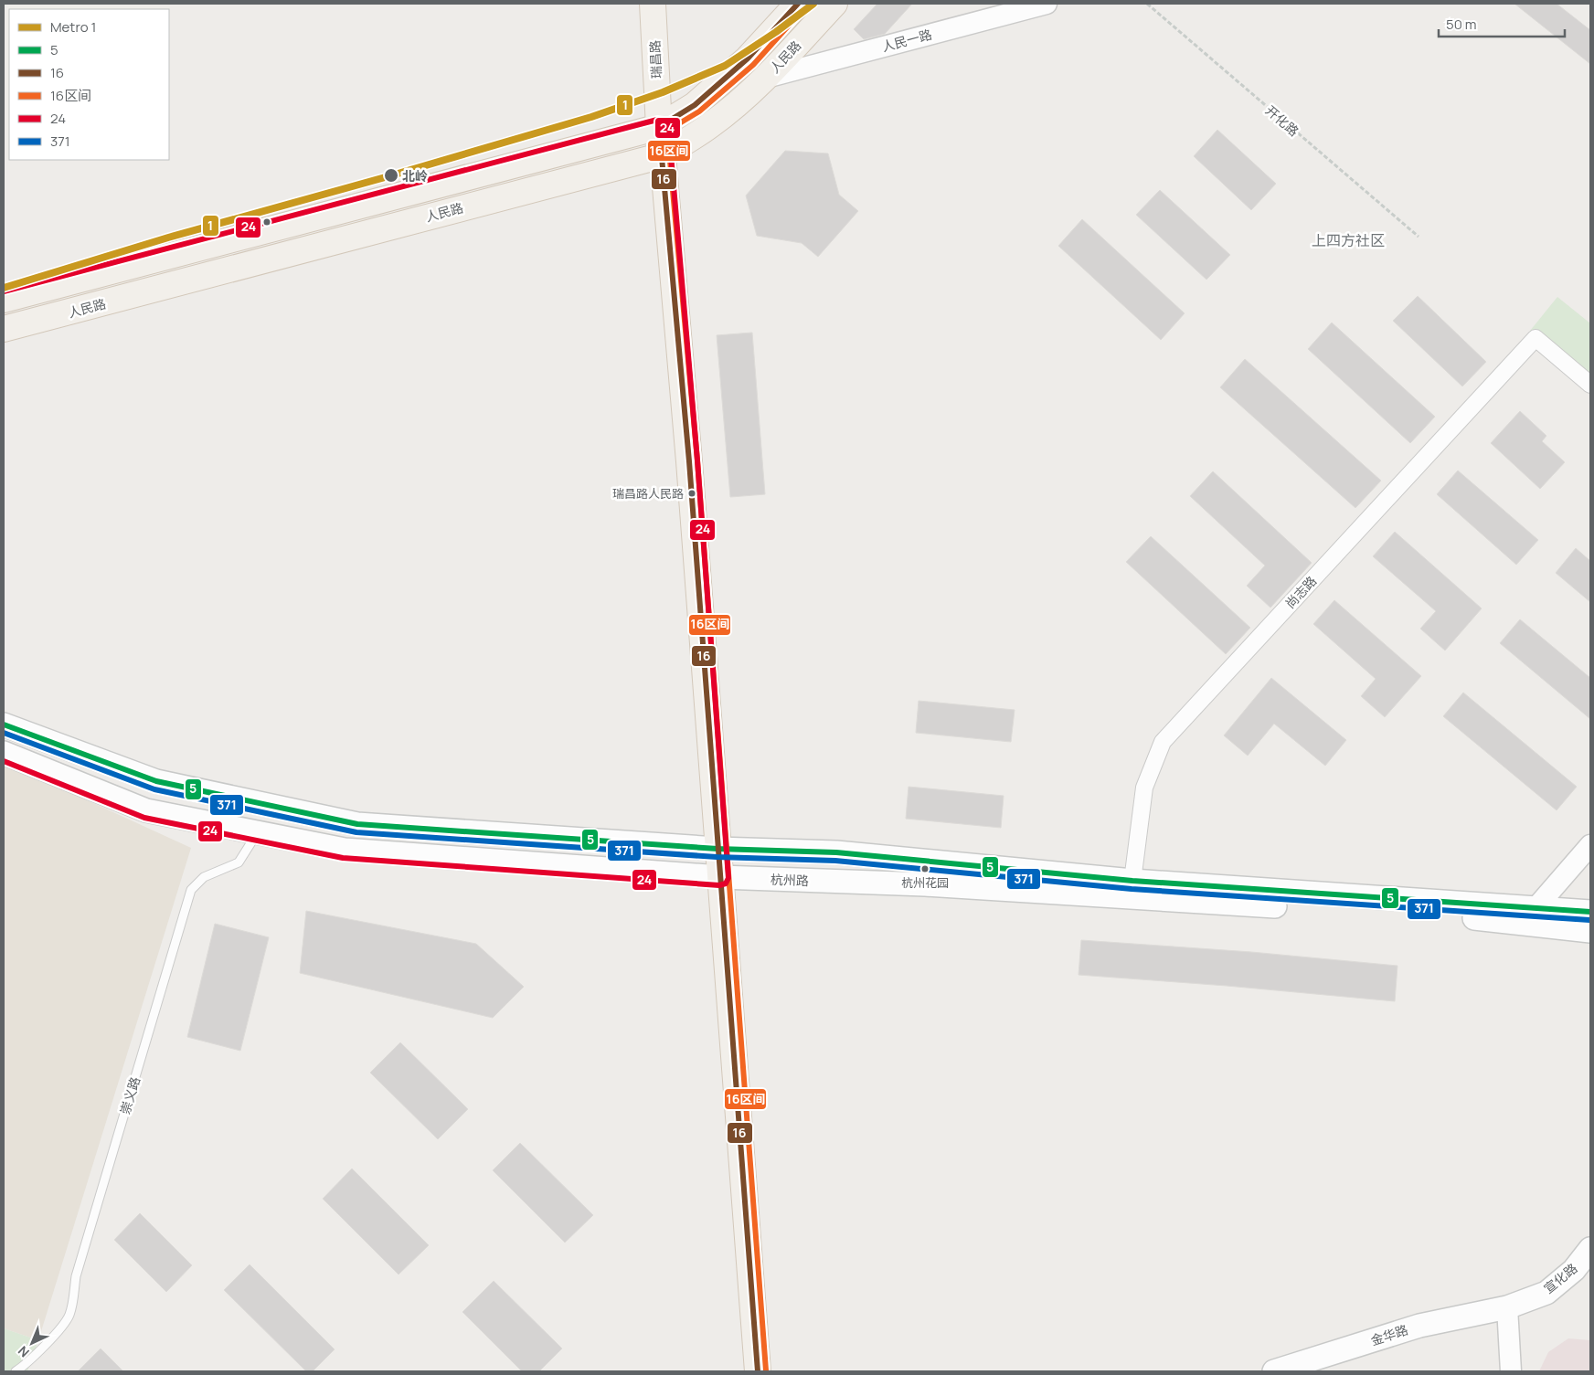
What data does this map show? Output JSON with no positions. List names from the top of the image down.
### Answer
{
  "streets": {
    "main road": [
      "人民路",
      "瑞昌路",
      "杭州路",
      "宣化路",
      "金华路"
    ],
    "street": ["人民一路", "尚志路"],
    "lane": ["崇义路"],
    "path": ["开化路"]
  },
  "crossings": [
    ["人民一路", "人民路"],
    ["人民路", "瑞昌路"],
    ["瑞昌路", "杭州路"],
    ["尚志路", "杭州路"],
    ["杭州路", "崇义路"],
    ["宣化路", "金华路"]
  ],
  "districts": ["上四方社区"],
  "places": ["北岭", "瑞昌路人民路", "杭州花园"],
  "lines": [
    "metro line 1",
    "transit line 16",
    "transit line 16区间",
    "transit line 24",
    "transit line 5",
    "transit line 371"
  ],
  "legend": [
    "Metro 1",
    "5",
    "16",
    "16区间",
    "24",
    "371"
  ],
  "scale_bar": "50 m",
  "north": "bottom left"
}
